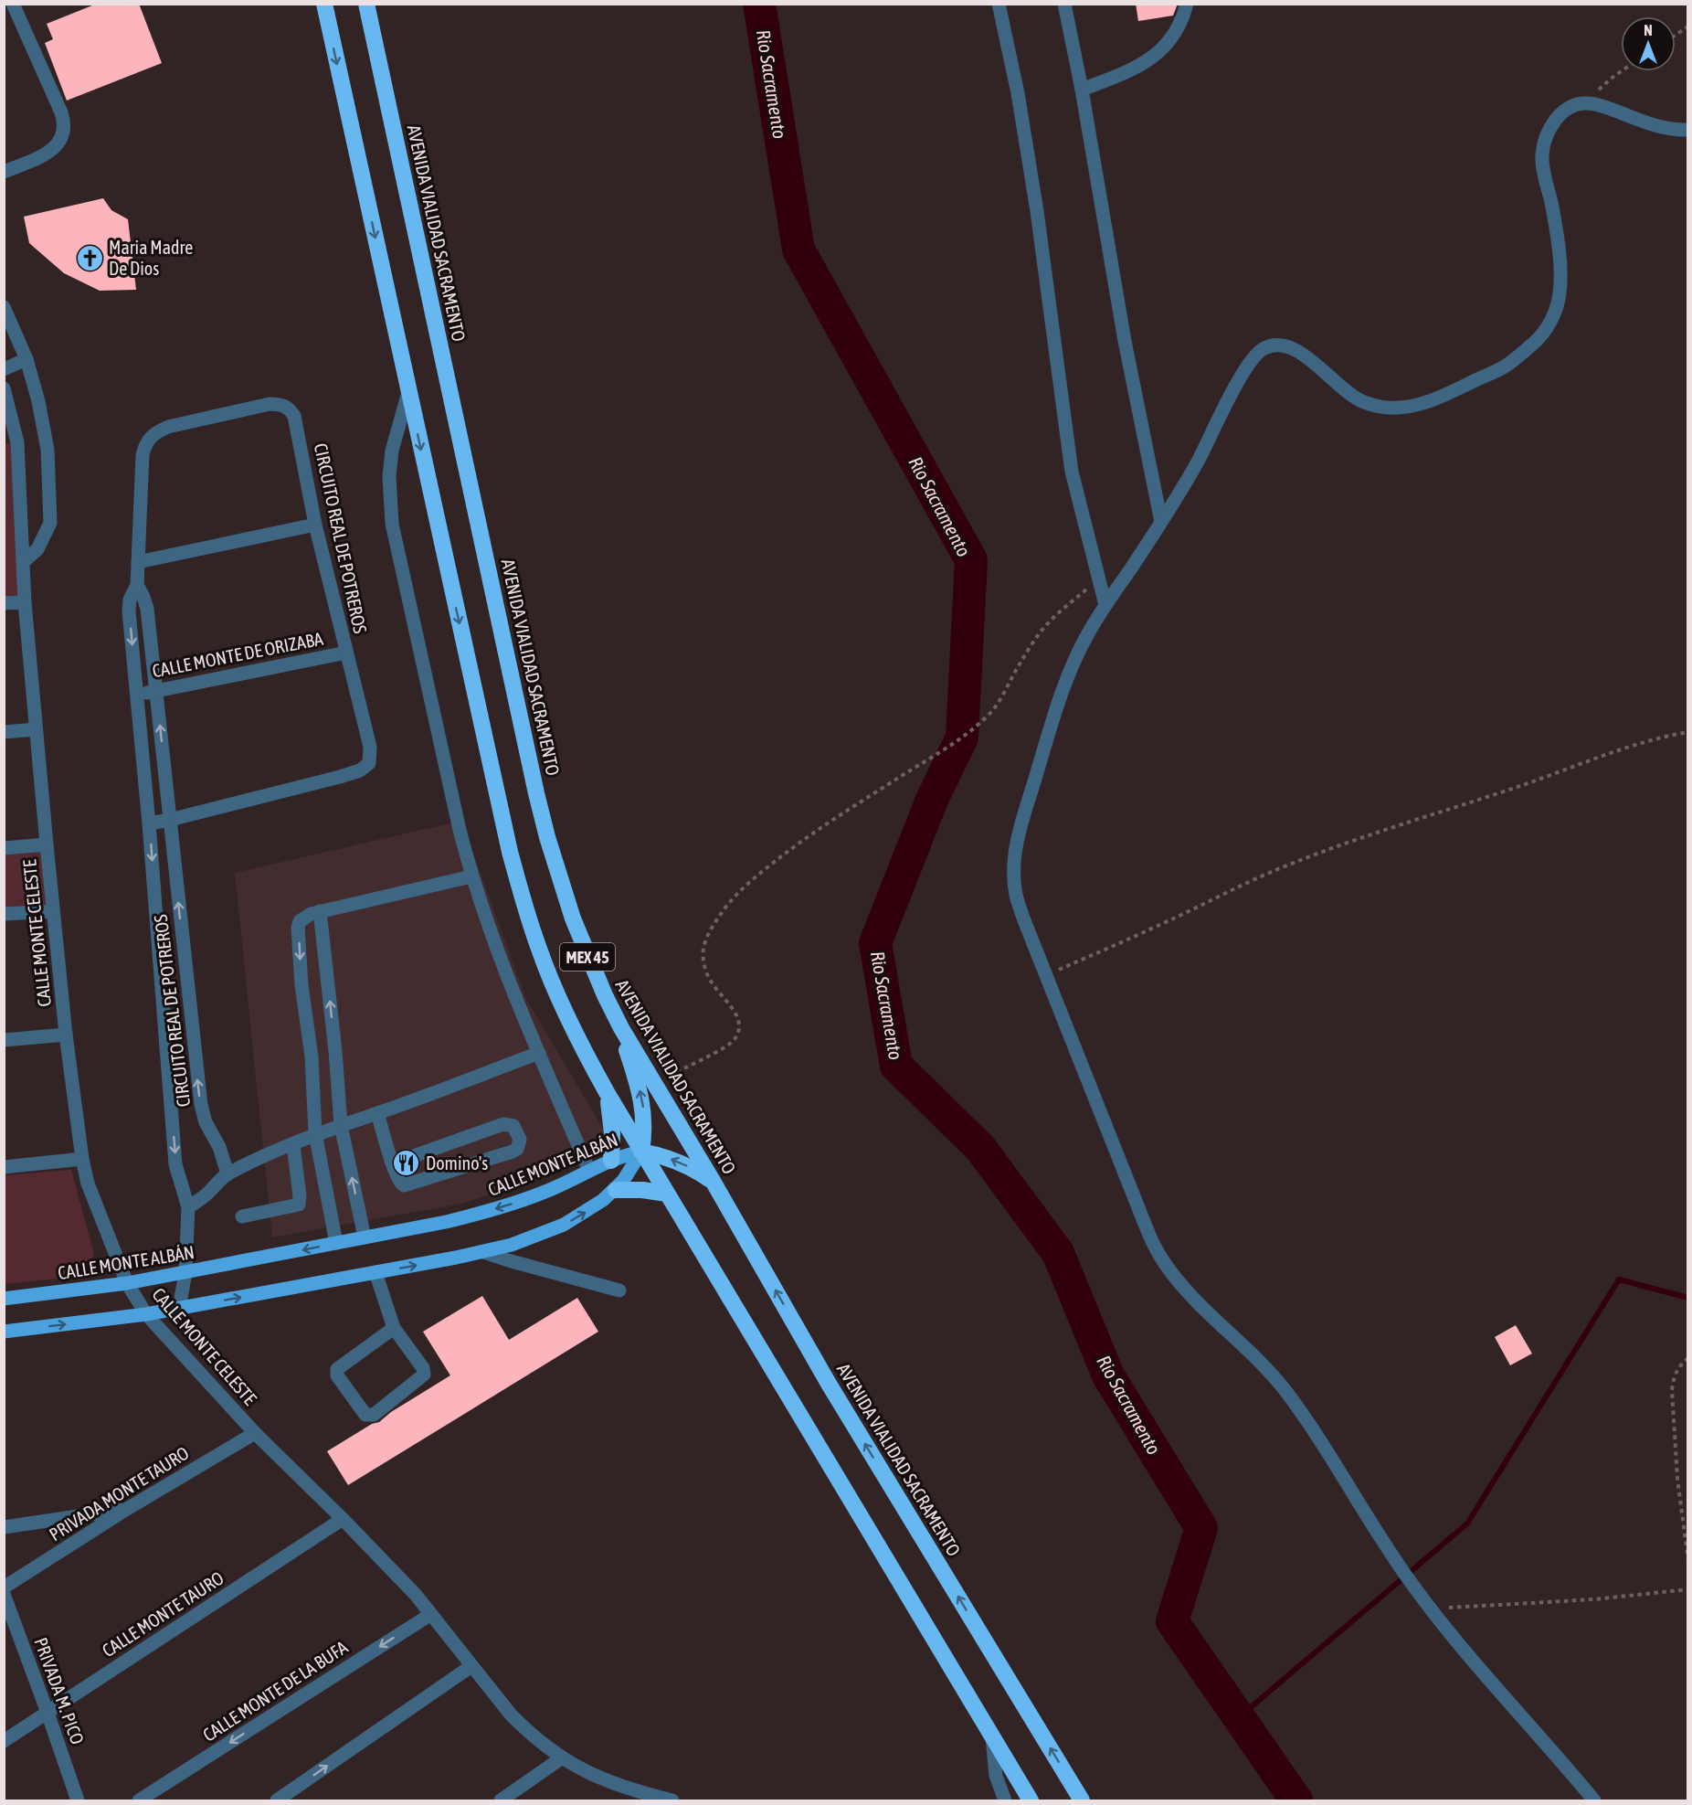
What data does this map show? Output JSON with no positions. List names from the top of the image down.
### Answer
{
  "streets": {
    "highway": ["AVENIDA VIALIDAD SACRAMENTO", "MEX 45"],
    "main road": ["CALLE MONTE ALBÁN"],
    "street": [
      "CIRCUITO REAL DE POTREROS",
      "CALLE MONTE DE ORIZABA",
      "CALLE MONTE CELESTE",
      "PRIVADA MONTE TAURO",
      "CALLE MONTE TAURO",
      "PRIVADA M. PICO",
      "CALLE MONTE DE LA BUFA"
    ]
  },
  "crossings": [
    ["CIRCUITO REAL DE POTREROS", "CALLE MONTE DE ORIZABA"],
    ["CIRCUITO REAL DE POTREROS", "CALLE MONTE ALBÁN"],
    ["CALLE MONTE CELESTE", "CALLE MONTE ALBÁN"],
    ["CALLE MONTE CELESTE", "PRIVADA MONTE TAURO"],
    ["CALLE MONTE CELESTE", "CALLE MONTE TAURO"],
    ["CALLE MONTE CELESTE", "CALLE MONTE DE LA BUFA"],
    ["MEX 45", "CALLE MONTE ALBÁN"],
    ["CALLE MONTE TAURO", "PRIVADA M. PICO"]
  ],
  "water": ["Rio Sacramento"],
  "places": {
    "church": ["Maria Madre De Dios"],
    "restaurant": ["Domino's"]
  },
  "north": "top"
}
